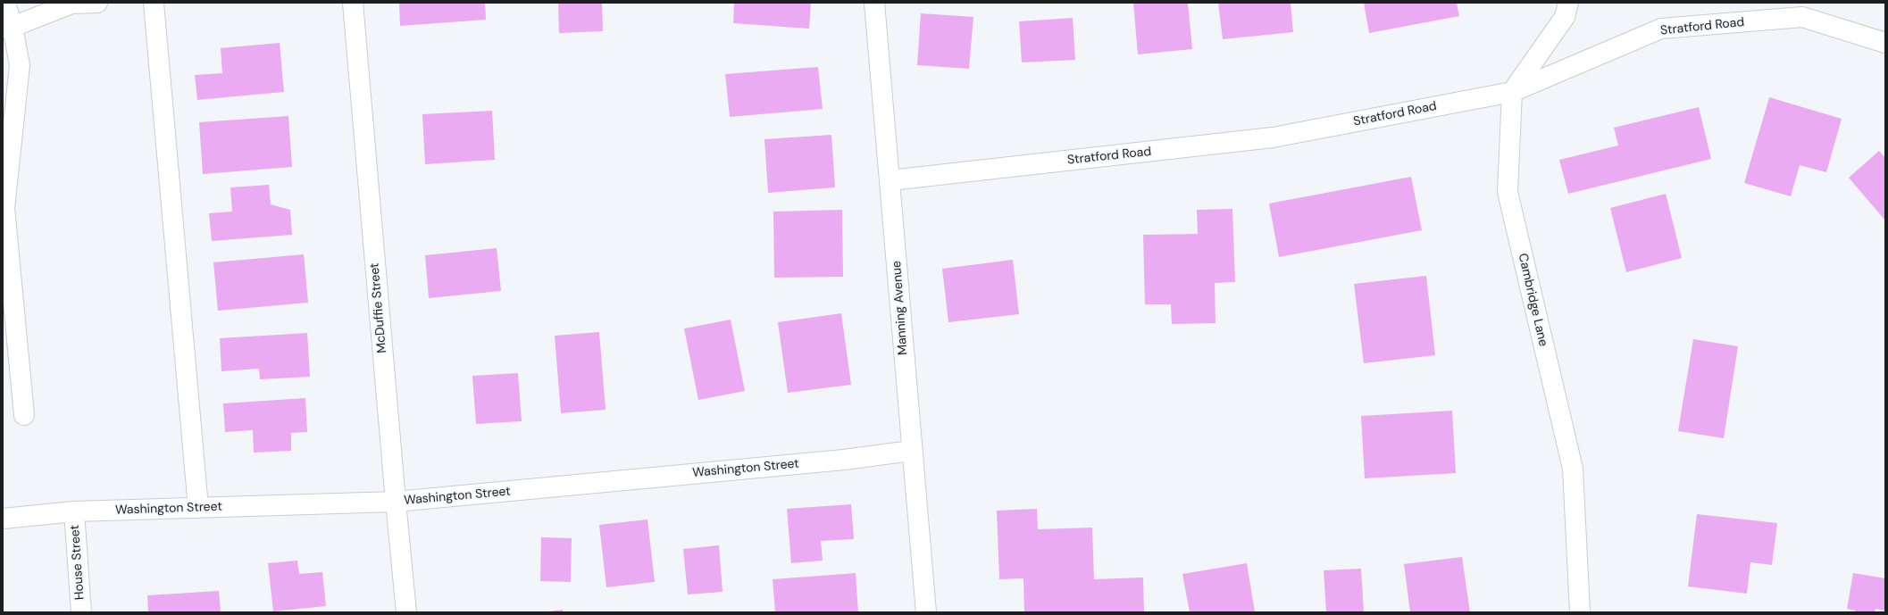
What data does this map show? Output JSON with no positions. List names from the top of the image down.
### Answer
{
  "streets": {
    "street": [
      "Stratford Road",
      "Cambridge Lane",
      "McDuffie Street",
      "Manning Avenue",
      "Washington Street",
      "House Street"
    ]
  },
  "crossings": [
    ["Stratford Road", "Cambridge Lane"],
    ["Stratford Road", "Manning Avenue"],
    ["McDuffie Street", "Washington Street"],
    ["Manning Avenue", "Washington Street"],
    ["Washington Street", "House Street"]
  ]
}
